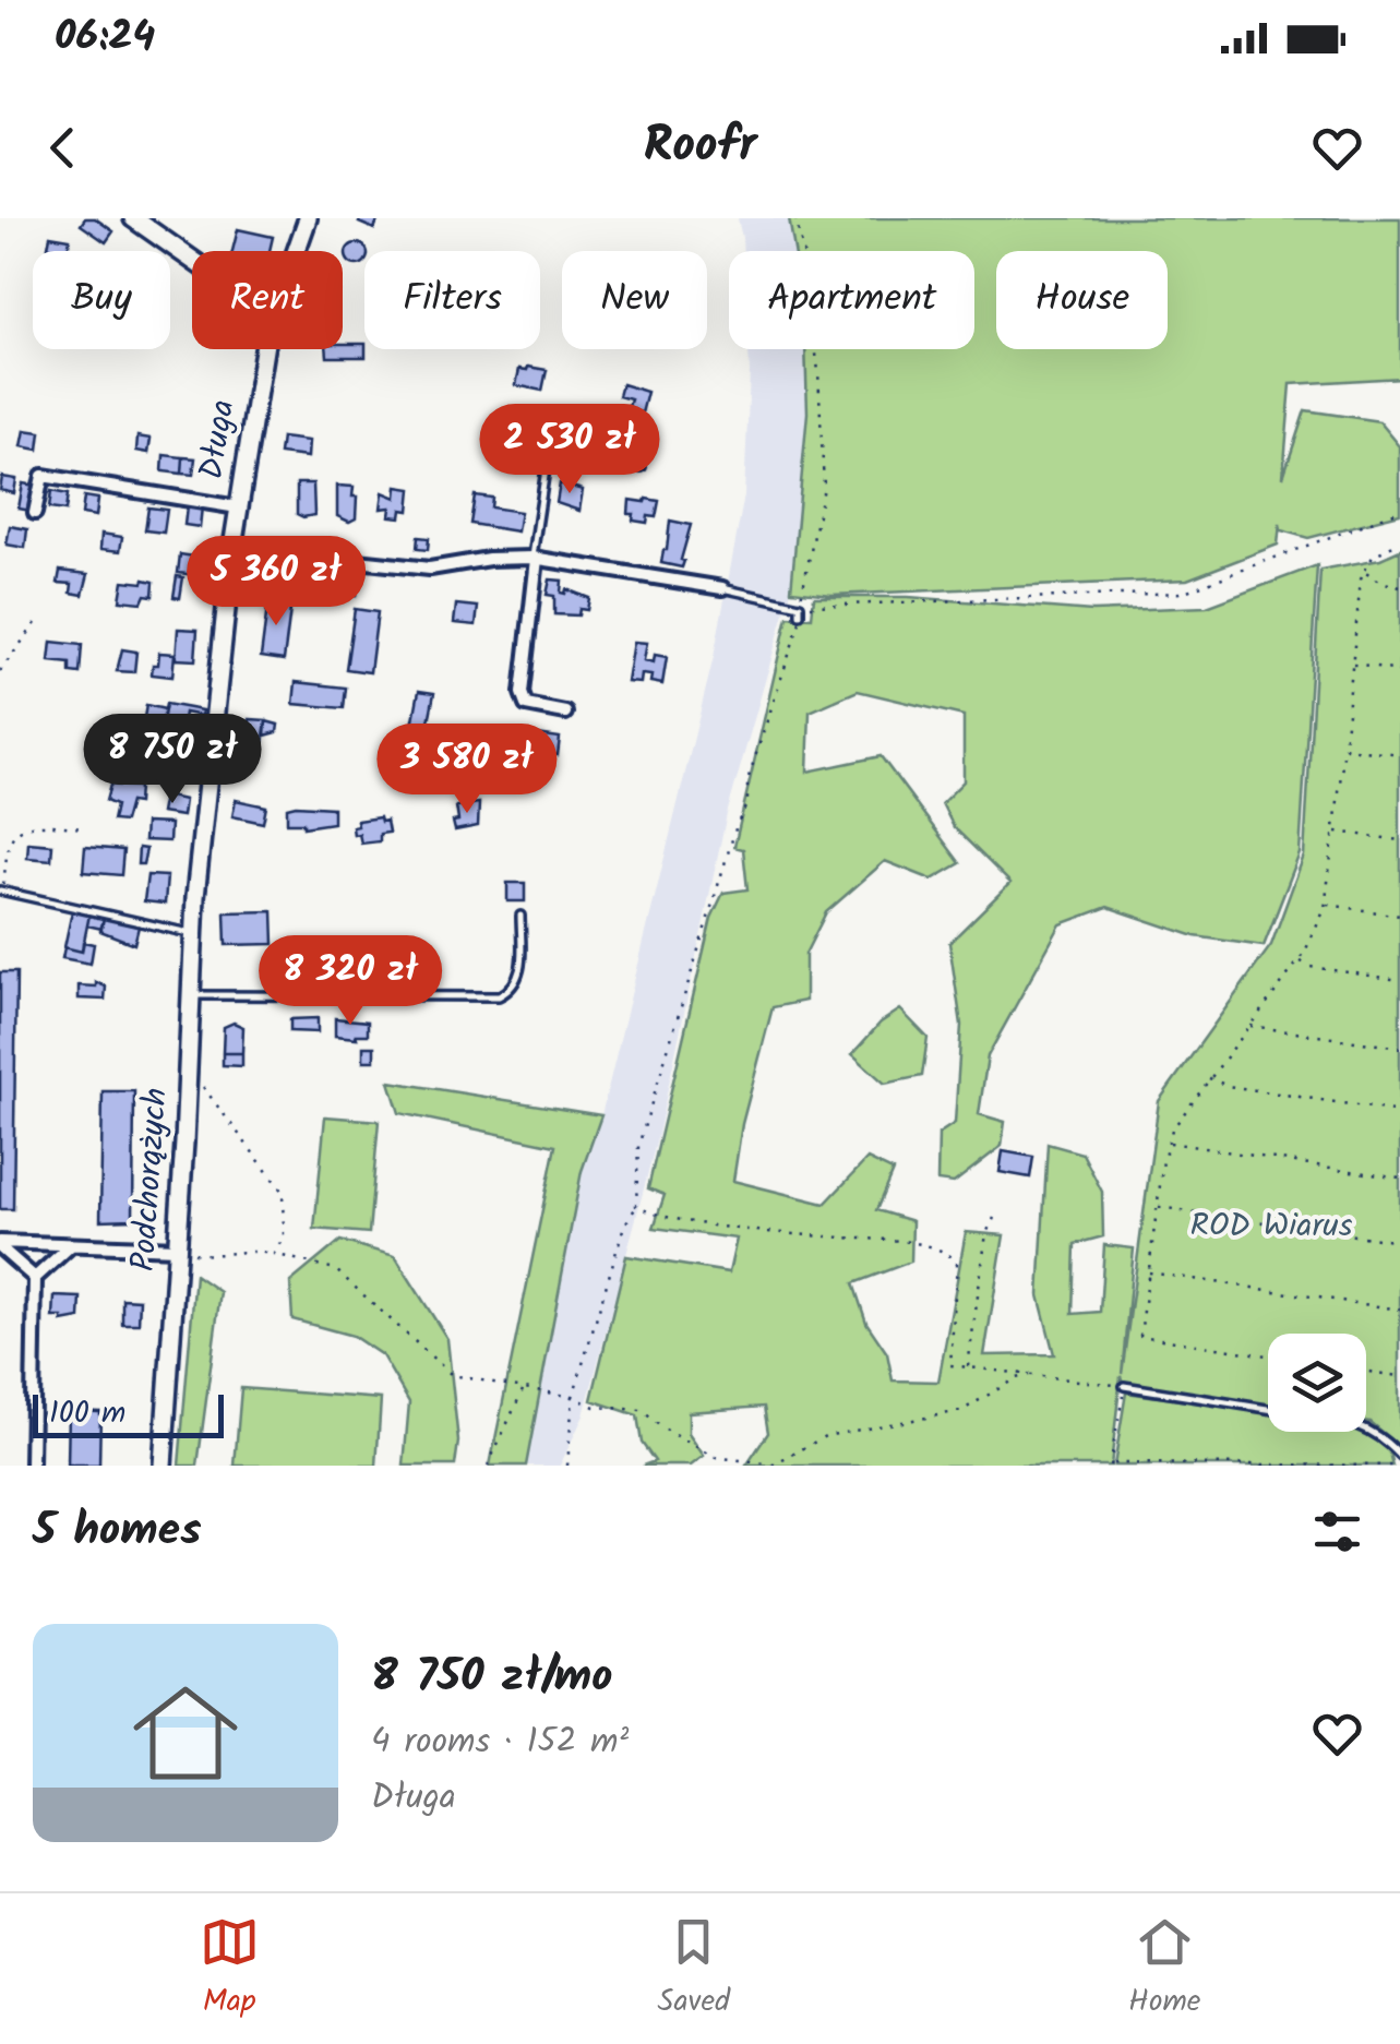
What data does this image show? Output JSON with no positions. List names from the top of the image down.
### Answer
{
  "streets": {
    "street": ["Długa", "Podchorążych"]
  },
  "crossings": [
    ["Długa", "Podchorążych"]
  ],
  "parks": ["ROD Wiarus"],
  "scale_bar": "100 m",
  "page": {
    "status": "06:24",
    "header": "Roofr",
    "chip": [
      "Buy",
      "Rent",
      "Filters",
      "New",
      "Apartment",
      "House"
    ],
    "price": [
      "2 530 zł",
      "5 360 zł",
      "8 750 zł",
      "3 580 zł",
      "8 320 zł"
    ],
    "scale": "100 m",
    "heading": "5 homes",
    "list": [
      {
        "name": "8 750 zł/mo",
        "note": "4 rooms · 152 m² · Długa"
      }
    ],
    "tabs": ["Map", "Saved", "Home"]
  }
}
